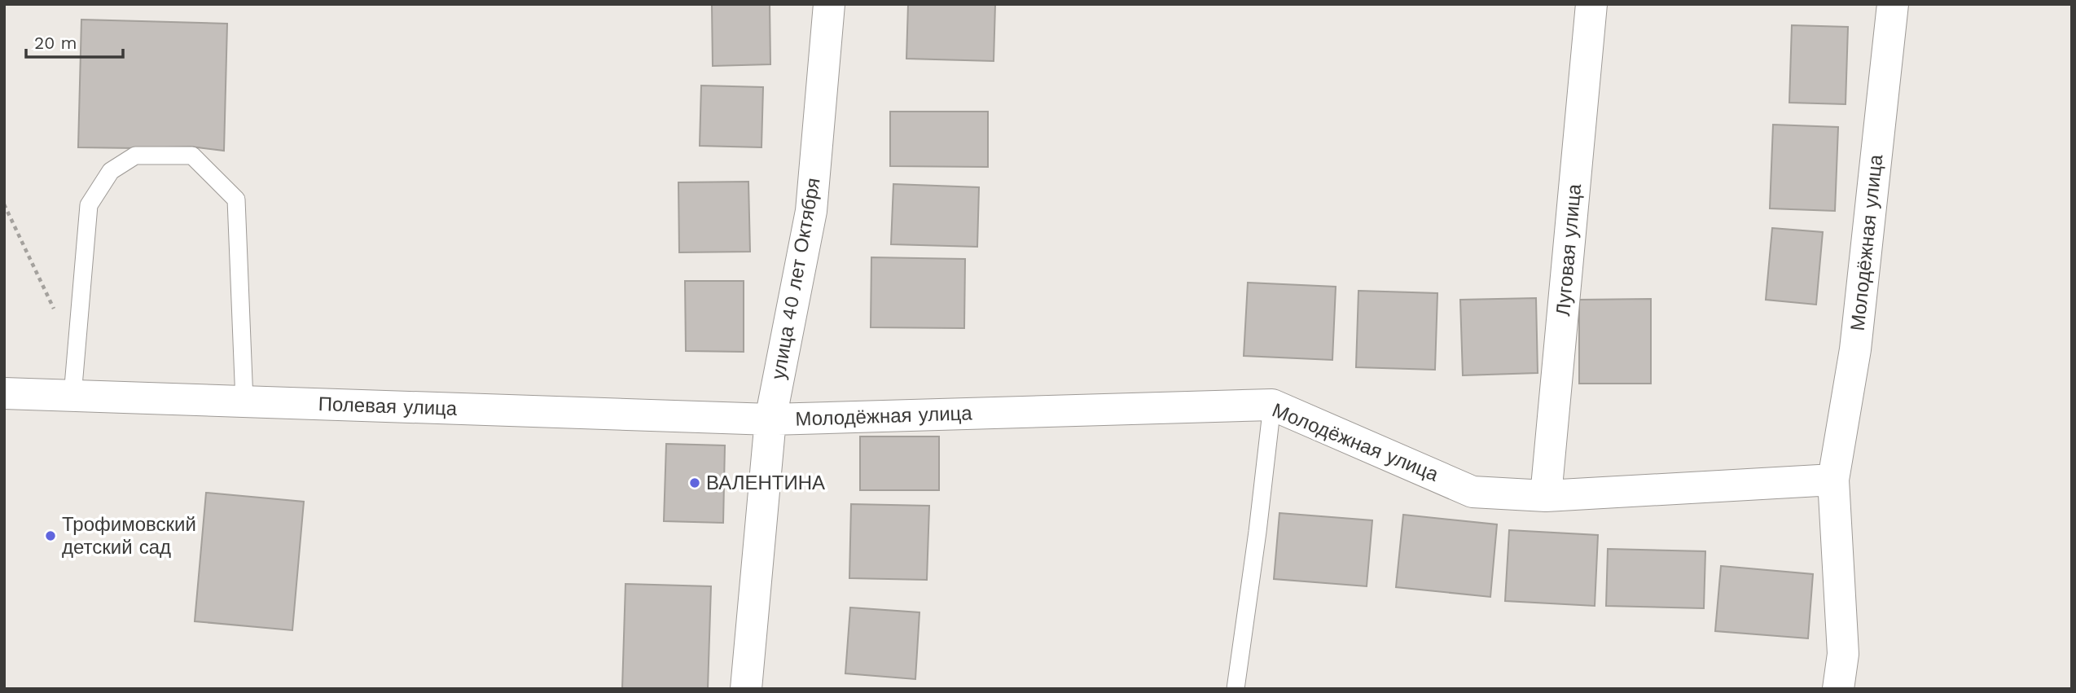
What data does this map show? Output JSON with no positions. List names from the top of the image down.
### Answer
{
  "streets": {
    "street": [
      "Молодёжная улица",
      "Луговая улица",
      "улица 40 лет Октября",
      "Полевая улица"
    ]
  },
  "crossings": [
    ["Молодёжная улица", "Луговая улица"],
    ["Молодёжная улица", "улица 40 лет Октября"],
    ["Молодёжная улица", "Полевая улица"],
    ["улица 40 лет Октября", "Полевая улица"]
  ],
  "places": ["ВАЛЕНТИНА", "Трофимовский детский сад"],
  "scale_bar": "20 m"
}
